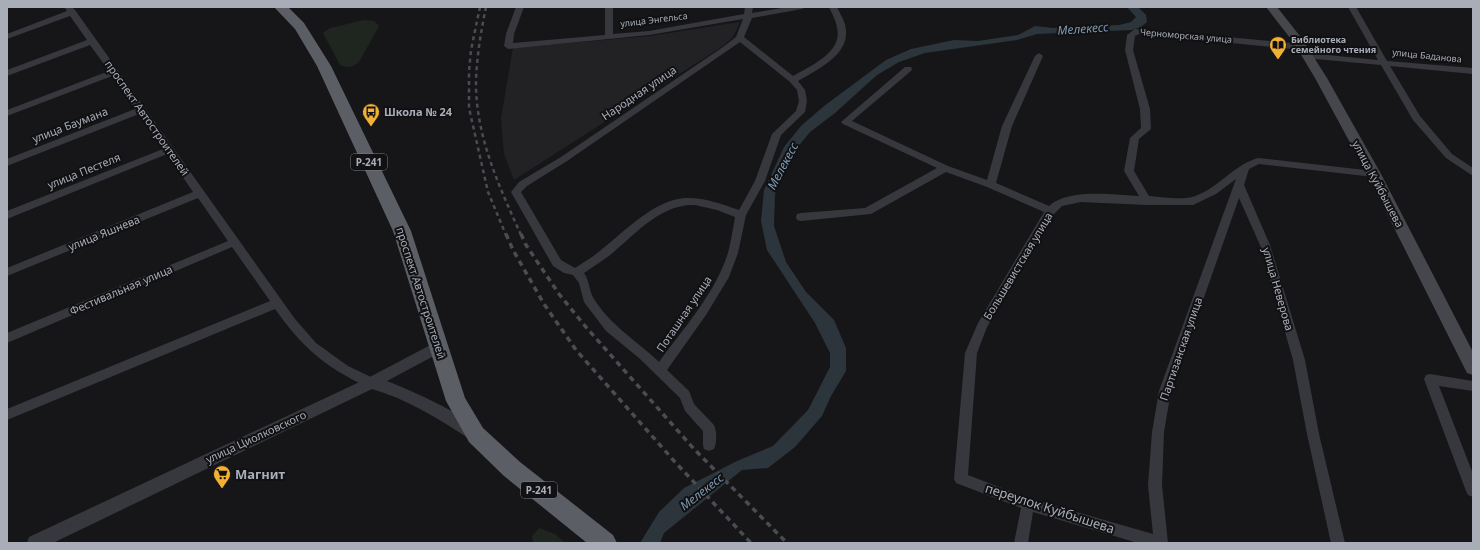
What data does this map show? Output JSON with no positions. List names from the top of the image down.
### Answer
{
  "streets": {
    "highway": ["проспект Автостроителей", "Р-241"],
    "main road": ["улица Куйбышева"],
    "street": [
      "улица Энгельса",
      "Черноморская улица",
      "улица Баданова",
      "Народная улица",
      "улица Баумана",
      "улица Пестеля",
      "улица Яшнева",
      "Большевистская улица",
      "улица Неверова",
      "Фестивальная улица",
      "Поташная улица",
      "Партизанская улица",
      "улица Циолковского",
      "переулок Куйбышева"
    ]
  },
  "crossings": [
    ["Черноморская улица", "улица Баданова"],
    ["Черноморская улица", "улица Куйбышева"],
    ["Черноморская улица", "Большевистская улица"],
    ["улица Баданова", "улица Куйбышева"],
    ["проспект Автостроителей", "улица Баумана"],
    ["проспект Автостроителей", "улица Пестеля"],
    ["проспект Автостроителей", "улица Яшнева"],
    ["проспект Автостроителей", "Фестивальная улица"],
    ["проспект Автостроителей", "улица Циолковского"],
    ["Большевистская улица", "переулок Куйбышева"],
    ["улица Неверова", "Партизанская улица"],
    ["Партизанская улица", "переулок Куйбышева"]
  ],
  "water": ["Мелекесс"],
  "places": {
    "library": ["Библиотека семейного чтения"],
    "bus stop": ["Школа № 24"],
    "supermarket": ["Магнит"]
  }
}
